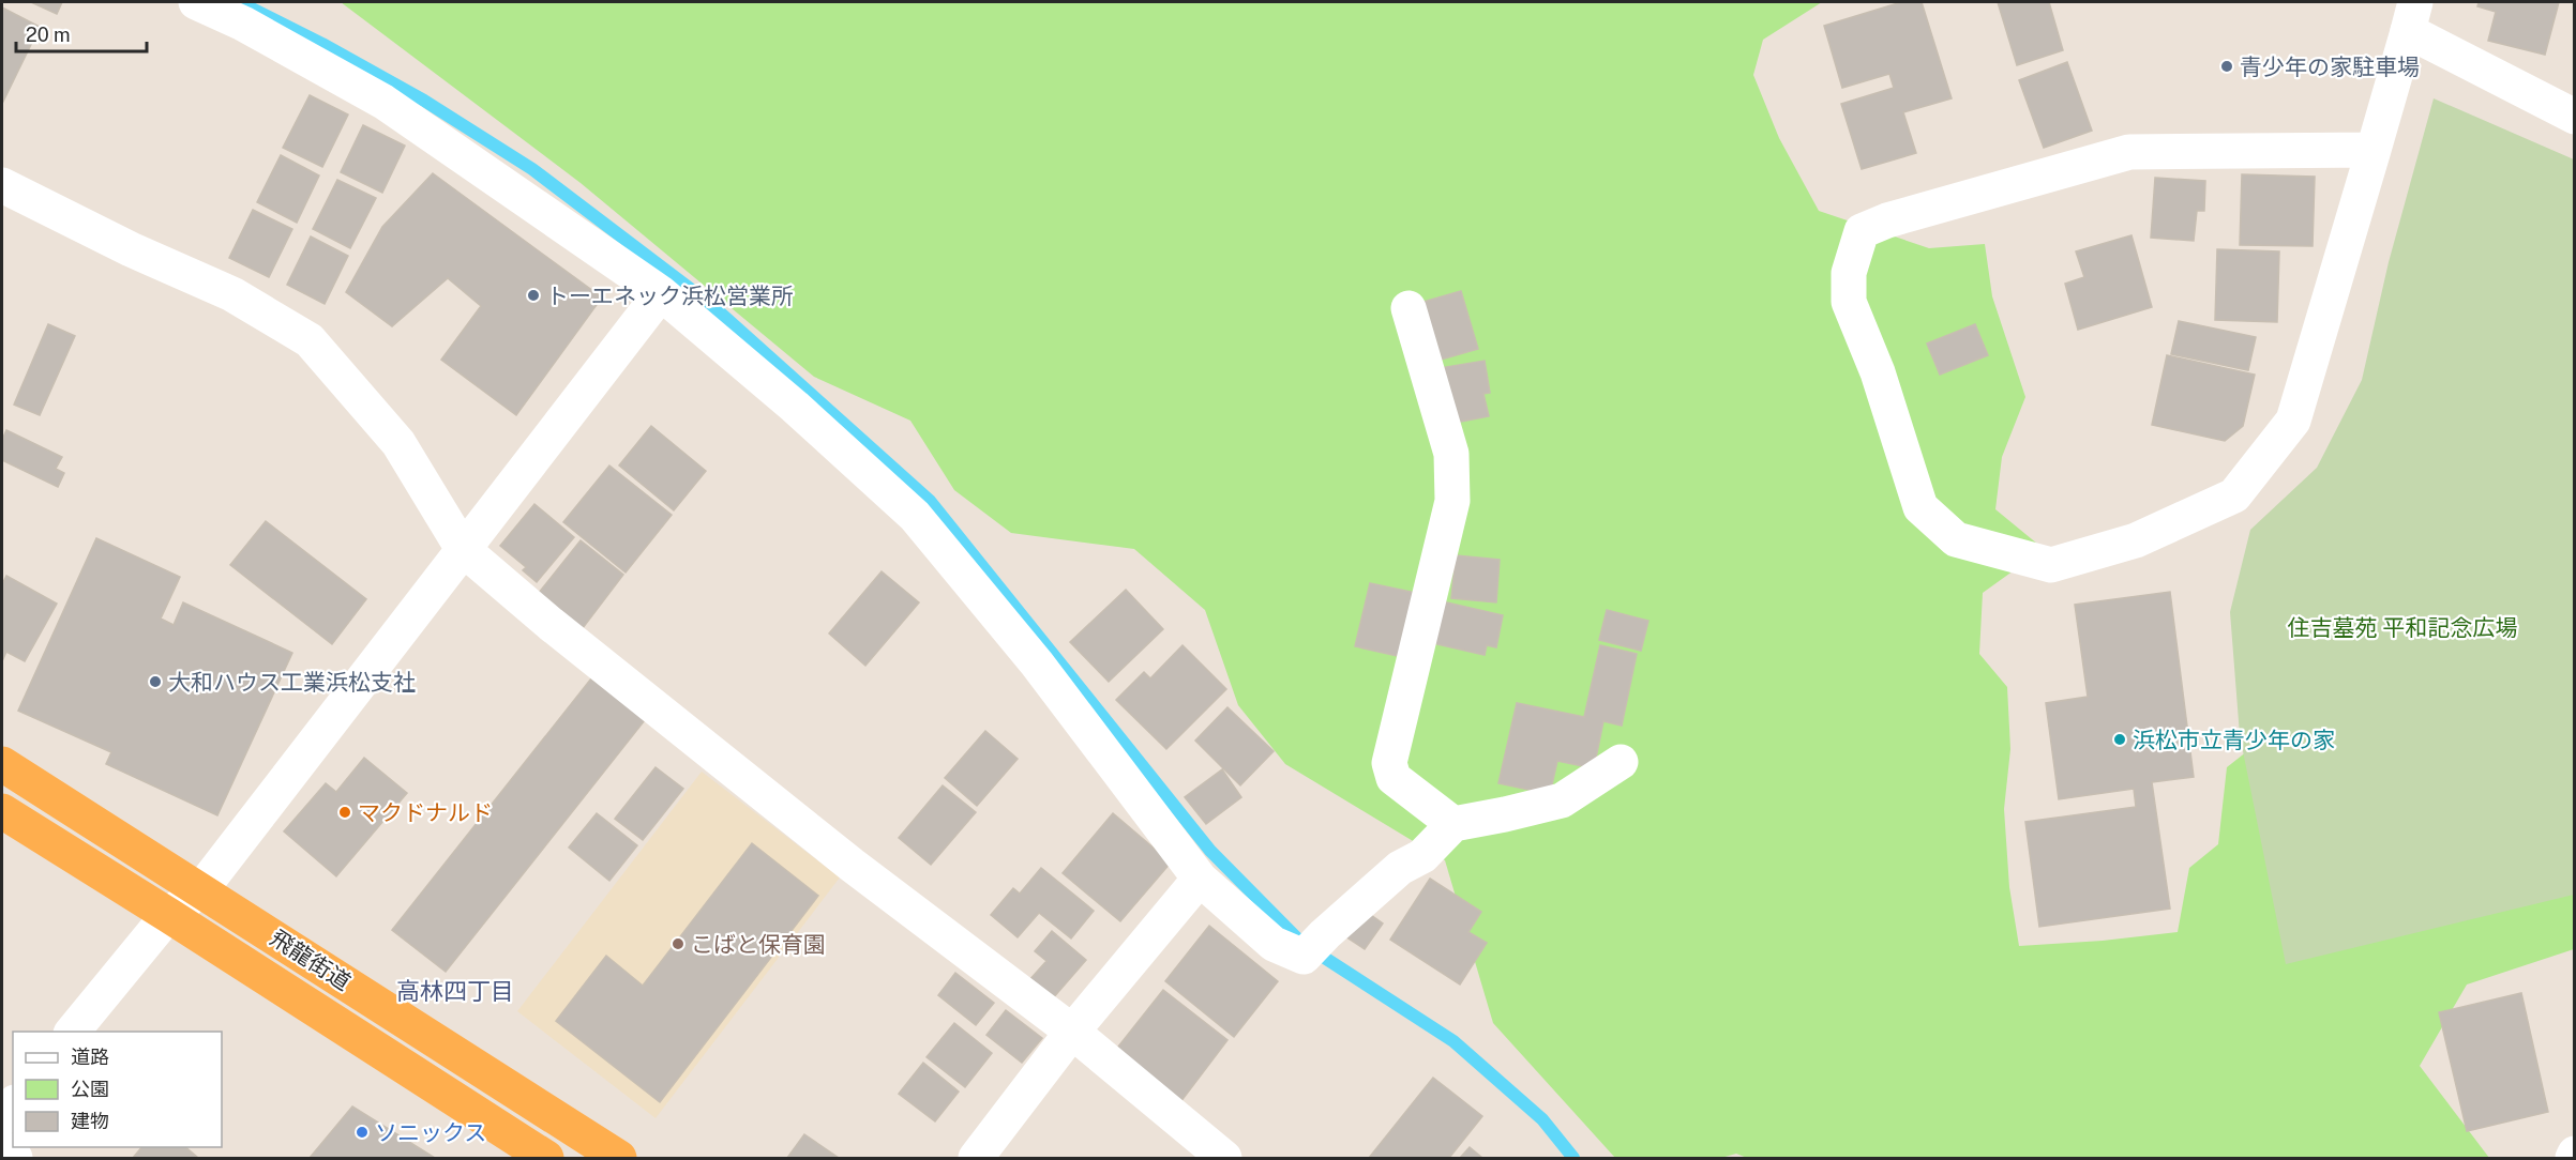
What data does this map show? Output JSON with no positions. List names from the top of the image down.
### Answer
{
  "streets": {
    "highway": ["飛龍街道"]
  },
  "districts": ["高林四丁目"],
  "parks": ["住吉墓苑 平和記念広場"],
  "places": [
    "青少年の家駐車場",
    "トーエネック浜松営業所",
    "大和ハウス工業浜松支社",
    "浜松市立青少年の家",
    "マクドナルド",
    "こばと保育園",
    "ソニックス"
  ],
  "legend": ["道路", "公園", "建物"],
  "scale_bar": "20 m"
}
